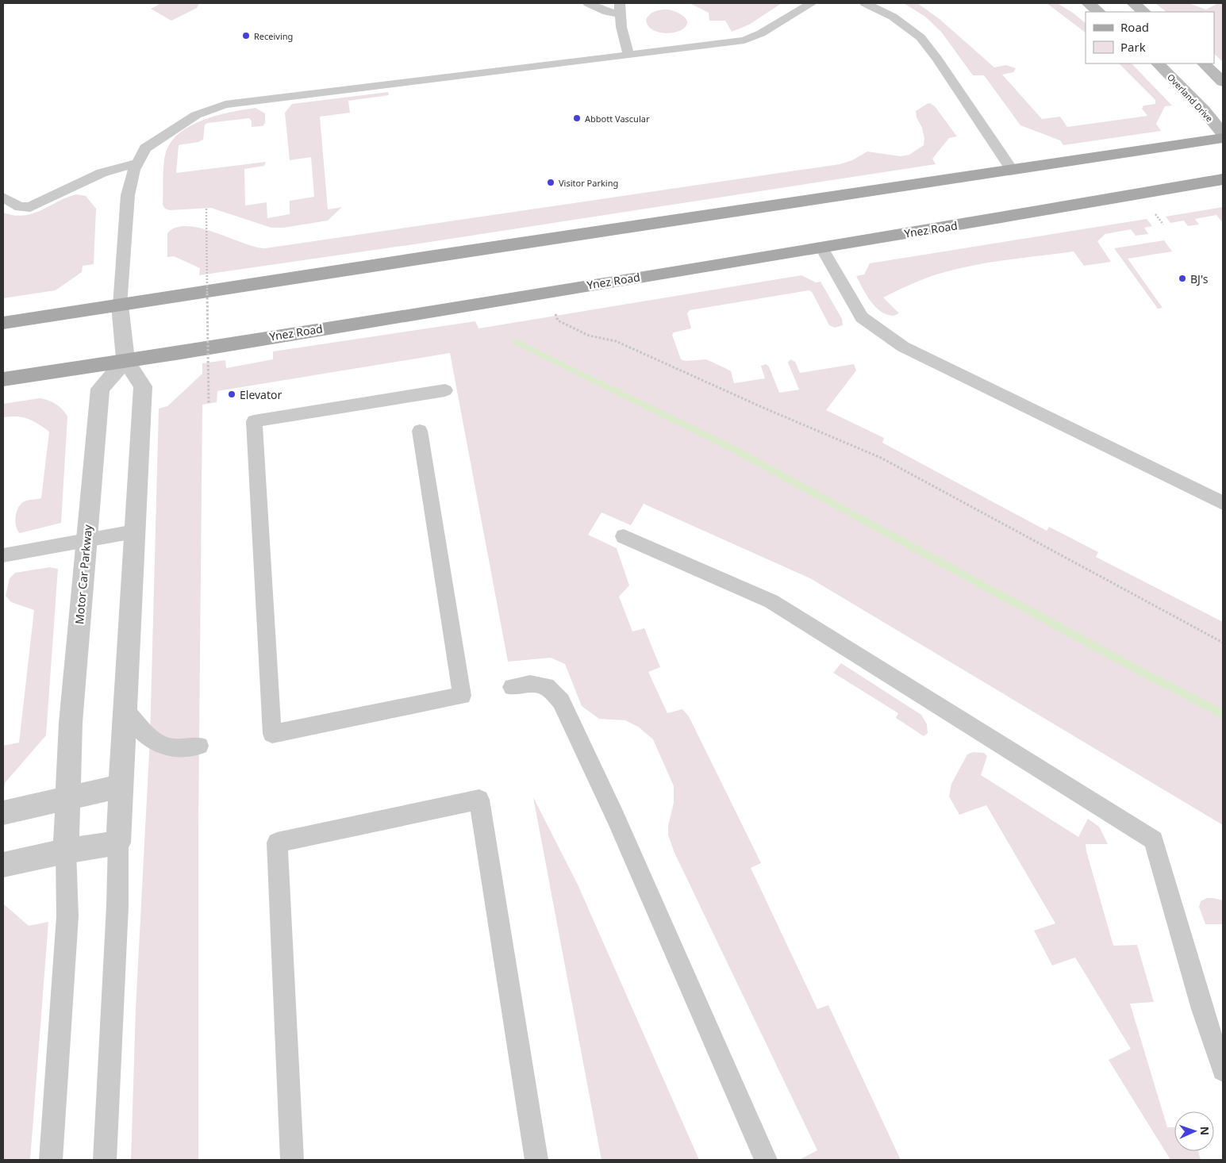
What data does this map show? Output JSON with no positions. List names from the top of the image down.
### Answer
{
  "streets": {
    "main road": ["Overland Drive", "Ynez Road"],
    "street": ["Motor Car Parkway"]
  },
  "crossings": [
    ["Ynez Road", "Motor Car Parkway"]
  ],
  "places": [
    "Receiving",
    "Abbott Vascular",
    "Visitor Parking",
    "BJ's",
    "Elevator"
  ],
  "legend": ["Road", "Park"],
  "north": "right"
}
